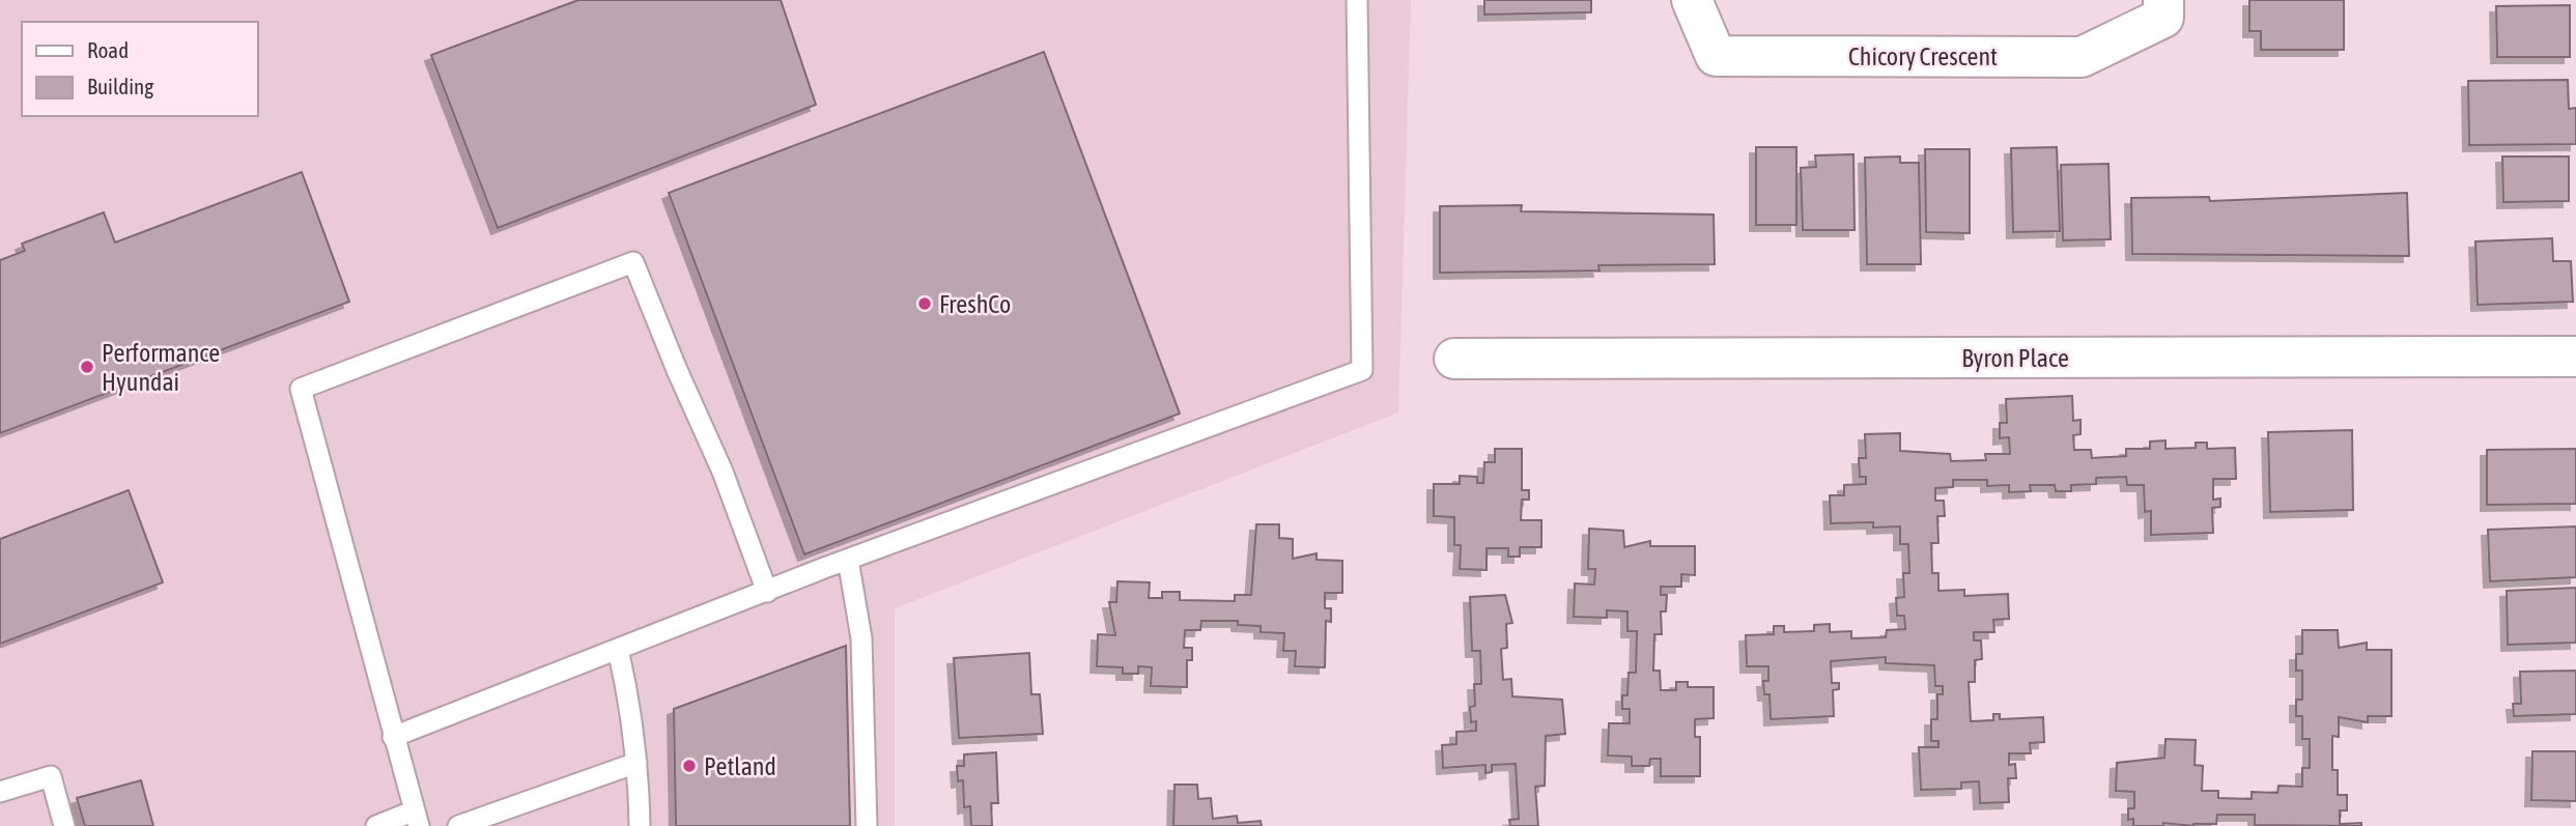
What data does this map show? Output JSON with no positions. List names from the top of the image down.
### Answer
{
  "streets": {
    "street": ["Chicory Crescent", "Byron Place"]
  },
  "places": ["FreshCo", "Performance Hyundai", "Petland"],
  "legend": ["Road", "Building"]
}
